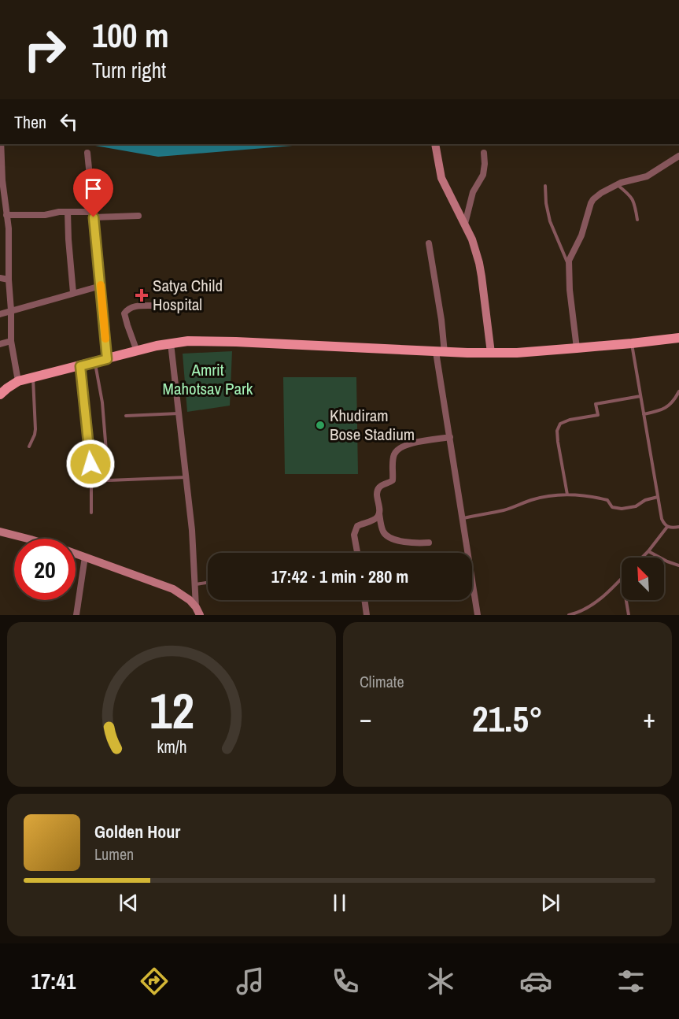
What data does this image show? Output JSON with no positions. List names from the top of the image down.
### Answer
{
  "parks": ["Amrit Mahotsav Park"],
  "places": {
    "health": ["Satya Child Hospital"],
    "other": ["Khudiram Bose Stadium"]
  },
  "north": "top left",
  "page": {
    "turn": ["100 m", "Turn right"],
    "then": "Then",
    "limit": "20",
    "trip": "17:42 · 1 min · 280 m",
    "tile": "Climate",
    "heat": ["−", "21.5°", "+"],
    "song": ["Golden Hour", "Lumen"],
    "tabs": "17:41",
    "gauge": ["12", "km/h"]
  }
}
